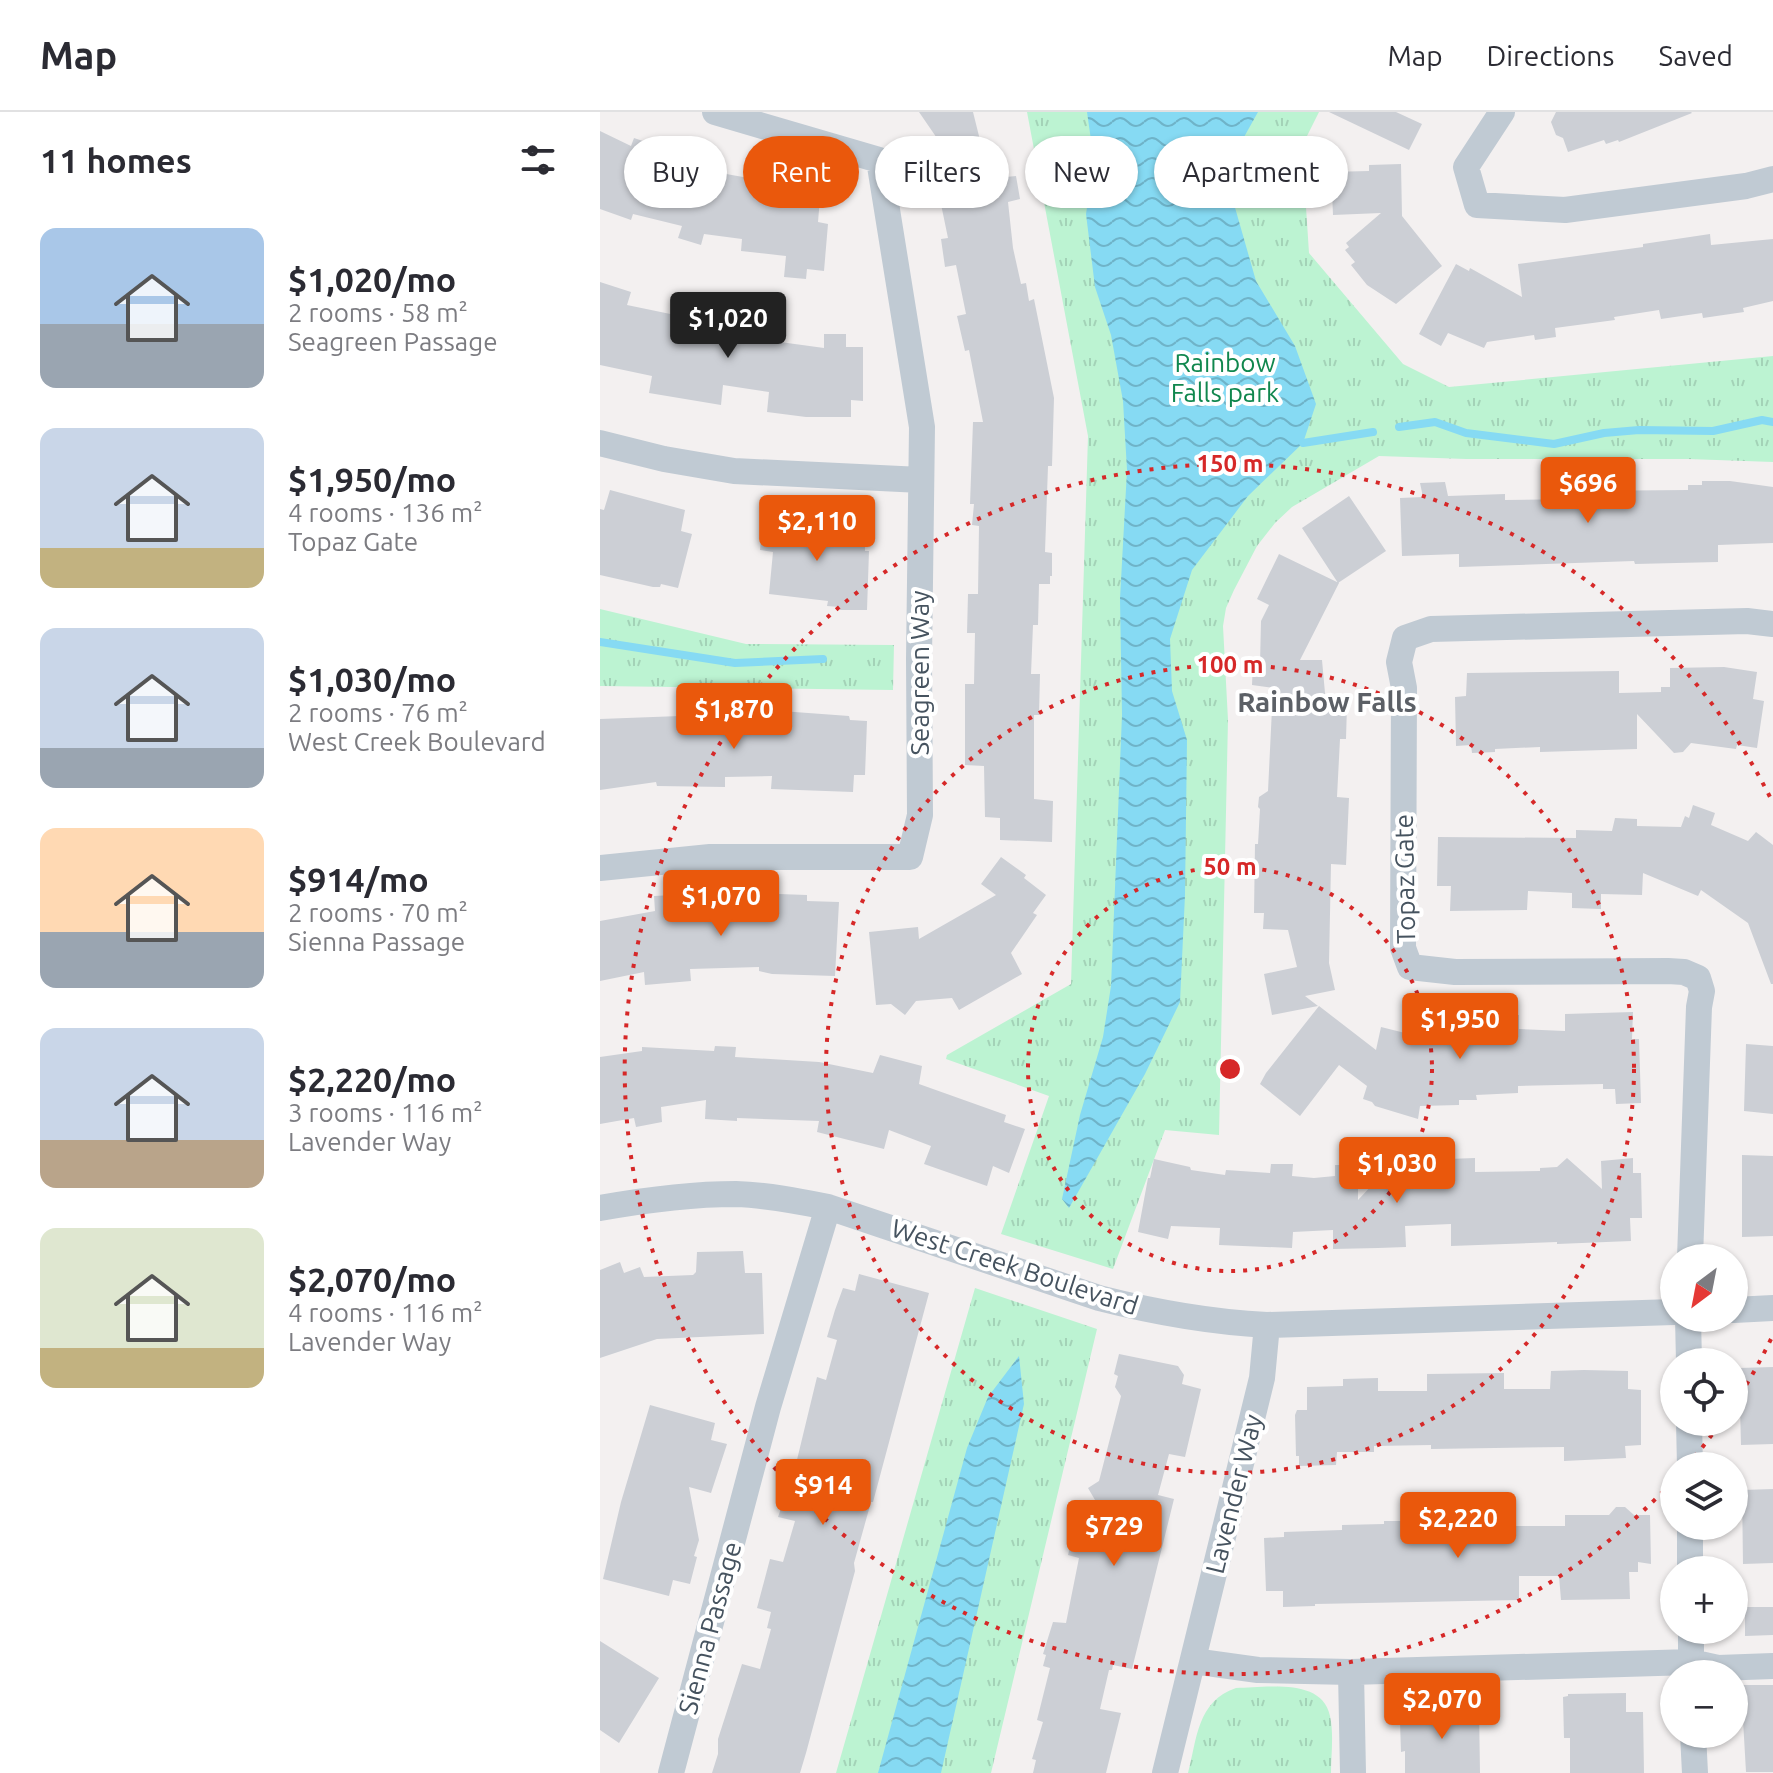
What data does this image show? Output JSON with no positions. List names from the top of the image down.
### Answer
{
  "streets": {
    "street": [
      "Seagreen Way",
      "Topaz Gate",
      "West Creek Boulevard",
      "Lavender Way",
      "Sienna Passage"
    ]
  },
  "crossings": [
    ["West Creek Boulevard", "Lavender Way"],
    ["West Creek Boulevard", "Sienna Passage"]
  ],
  "districts": ["Rainbow Falls"],
  "parks": ["Rainbow Falls park"],
  "north": "bottom left",
  "page": {
    "header": "Map",
    "nav": ["Map", "Directions", "Saved"],
    "heading": "11 homes",
    "chip": [
      "Buy",
      "Rent",
      "Filters",
      "New",
      "Apartment"
    ],
    "list": [
      {
        "name": "$1,020/mo",
        "note": "2 rooms · 58 m² · Seagreen Passage"
      },
      {
        "name": "$1,950/mo",
        "note": "4 rooms · 136 m² · Topaz Gate"
      },
      {
        "name": "$1,030/mo",
        "note": "2 rooms · 76 m² · West Creek Boulevard"
      },
      {
        "name": "$914/mo",
        "note": "2 rooms · 70 m² · Sienna Passage"
      },
      {
        "name": "$2,220/mo",
        "note": "3 rooms · 116 m² · Lavender Way"
      },
      {
        "name": "$2,070/mo",
        "note": "4 rooms · 116 m² · Lavender Way"
      }
    ],
    "price": [
      "$1,020",
      "$696",
      "$2,110",
      "$1,870",
      "$1,070",
      "$1,950",
      "$1,030",
      "$914",
      "$2,220",
      "$729",
      "$2,070"
    ],
    "map_buttons": ["+", "−"]
  },
  "rings": ["150 m", "100 m", "50 m"]
}
